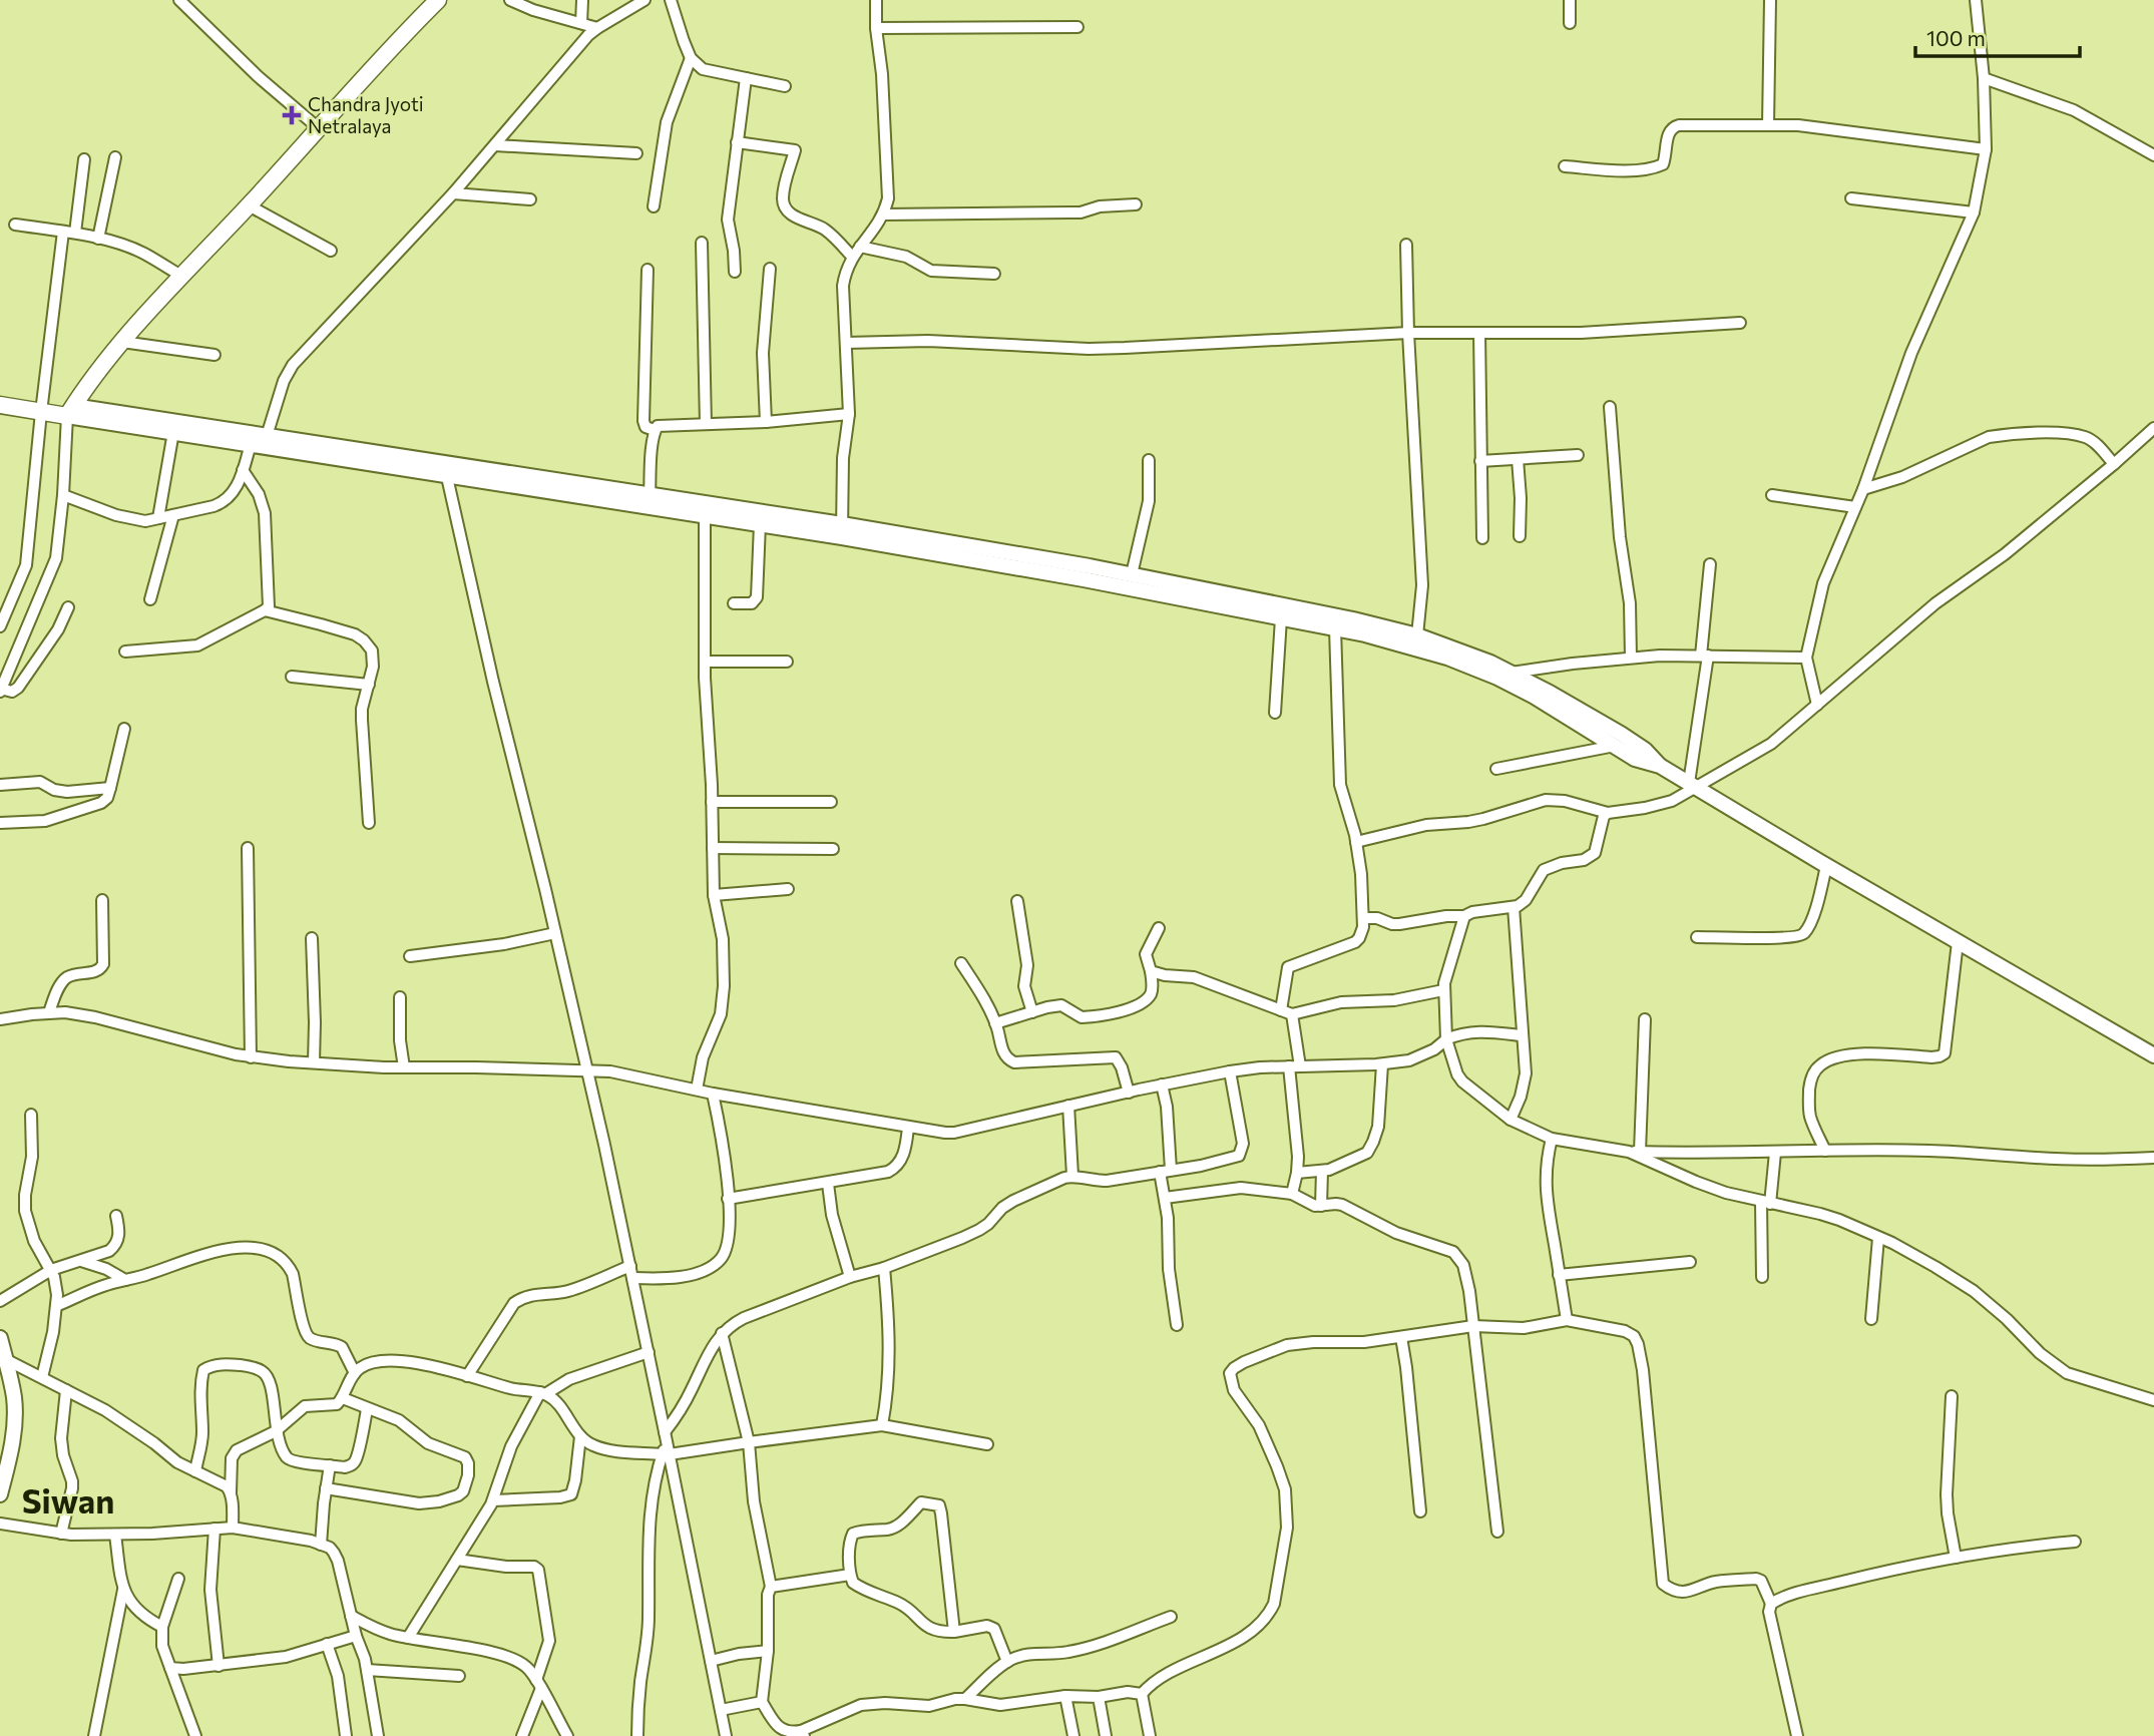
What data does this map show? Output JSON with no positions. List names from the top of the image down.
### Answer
{
  "districts": ["Siwan"],
  "places": {
    "health": ["Chandra Jyoti Netralaya"]
  },
  "scale_bar": "100 m"
}
